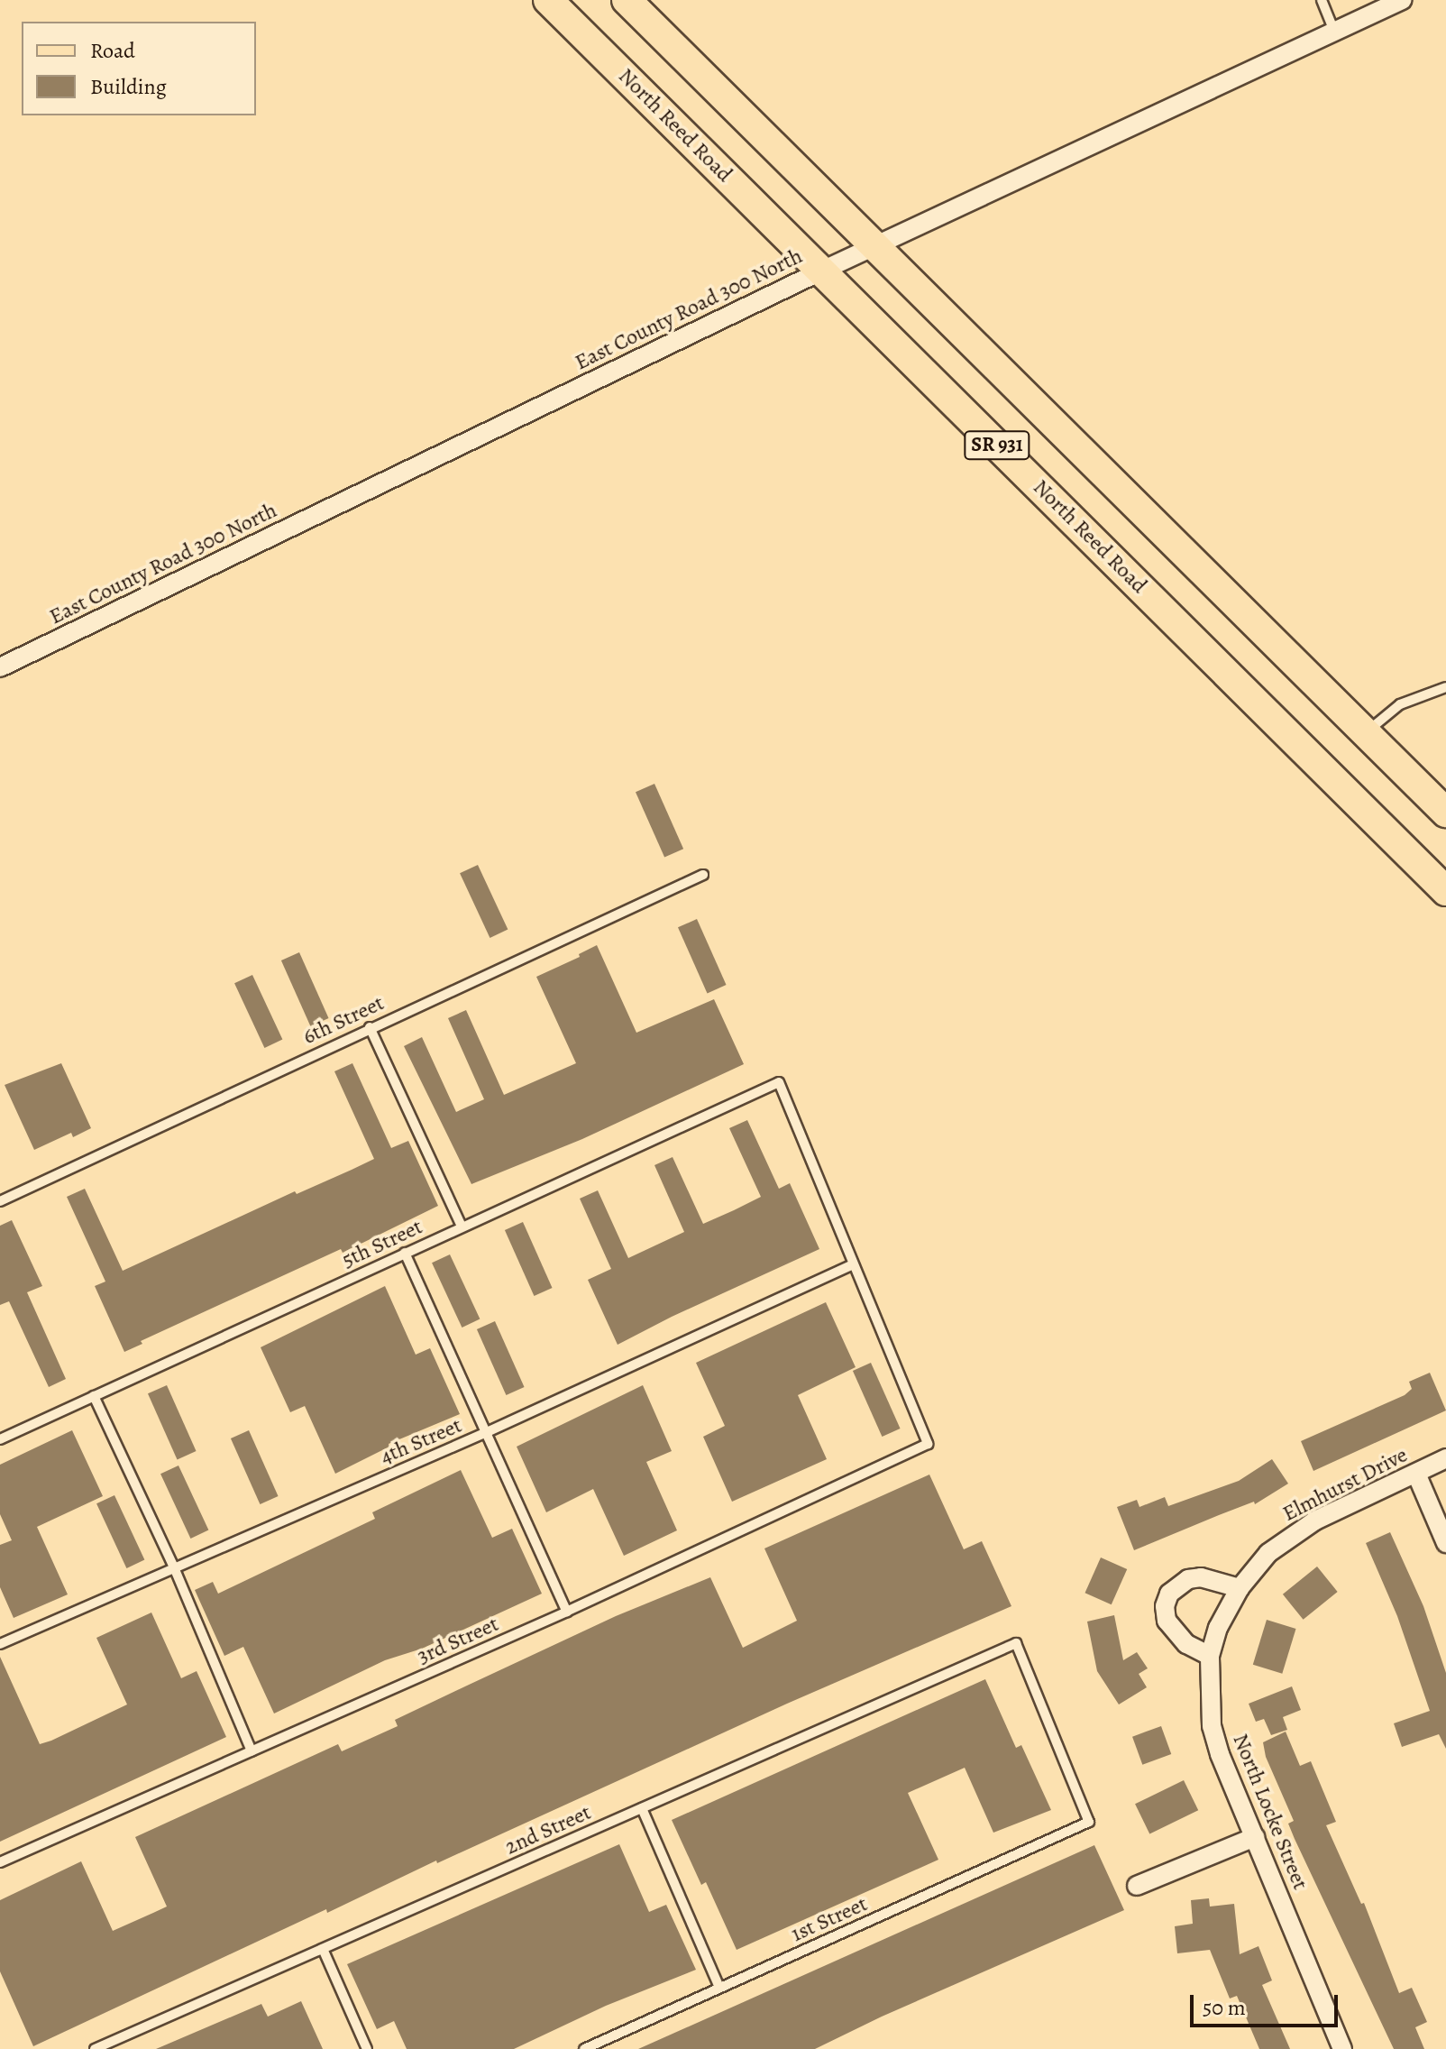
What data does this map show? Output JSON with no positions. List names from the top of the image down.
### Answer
{
  "streets": {
    "main road": ["North Reed Road", "SR 931"],
    "street": ["East County Road 300 North", "Elmhurst Drive", "North Locke Street"],
    "lane": [
      "6th Street",
      "5th Street",
      "4th Street",
      "3rd Street",
      "2nd Street",
      "1st Street"
    ]
  },
  "crossings": [
    ["North Reed Road", "East County Road 300 North"],
    ["East County Road 300 North", "SR 931"],
    ["5th Street", "4th Street"],
    ["5th Street", "3rd Street"],
    ["4th Street", "3rd Street"],
    ["Elmhurst Drive", "North Locke Street"],
    ["2nd Street", "1st Street"]
  ],
  "legend": ["Road", "Building"],
  "scale_bar": "50 m"
}
